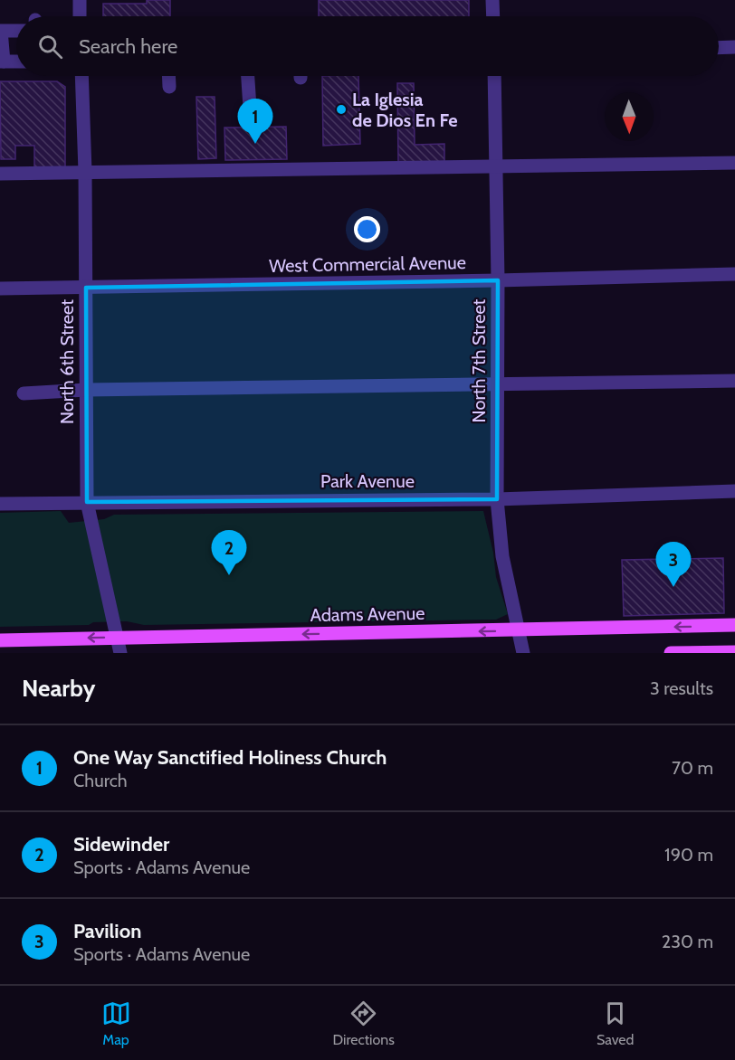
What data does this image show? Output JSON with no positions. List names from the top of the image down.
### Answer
{
  "streets": {
    "main road": ["Adams Avenue"],
    "street": [
      "West Commercial Avenue",
      "North 7th Street",
      "North 6th Street",
      "Park Avenue"
    ]
  },
  "crossings": [
    ["West Commercial Avenue", "North 7th Street"],
    ["West Commercial Avenue", "North 6th Street"],
    ["North 7th Street", "Park Avenue"],
    ["North 7th Street", "Adams Avenue"],
    ["North 6th Street", "Park Avenue"],
    ["North 6th Street", "Adams Avenue"]
  ],
  "one_way": ["Adams Avenue"],
  "places": ["La Iglesia de Dios En Fe"],
  "north": "bottom",
  "page": {
    "search": "Search here",
    "pins": ["1", "2", "3"],
    "heading": ["Nearby", "3 results"],
    "list": [
      {
        "mark": "1",
        "name": "One Way Sanctified Holiness Church",
        "note": "Church",
        "value": "70 m"
      },
      {
        "mark": "2",
        "name": "Sidewinder",
        "note": "Sports · Adams Avenue",
        "value": "190 m"
      },
      {
        "mark": "3",
        "name": "Pavilion",
        "note": "Sports · Adams Avenue",
        "value": "230 m"
      }
    ],
    "nav": ["Map", "Directions", "Saved"]
  }
}
